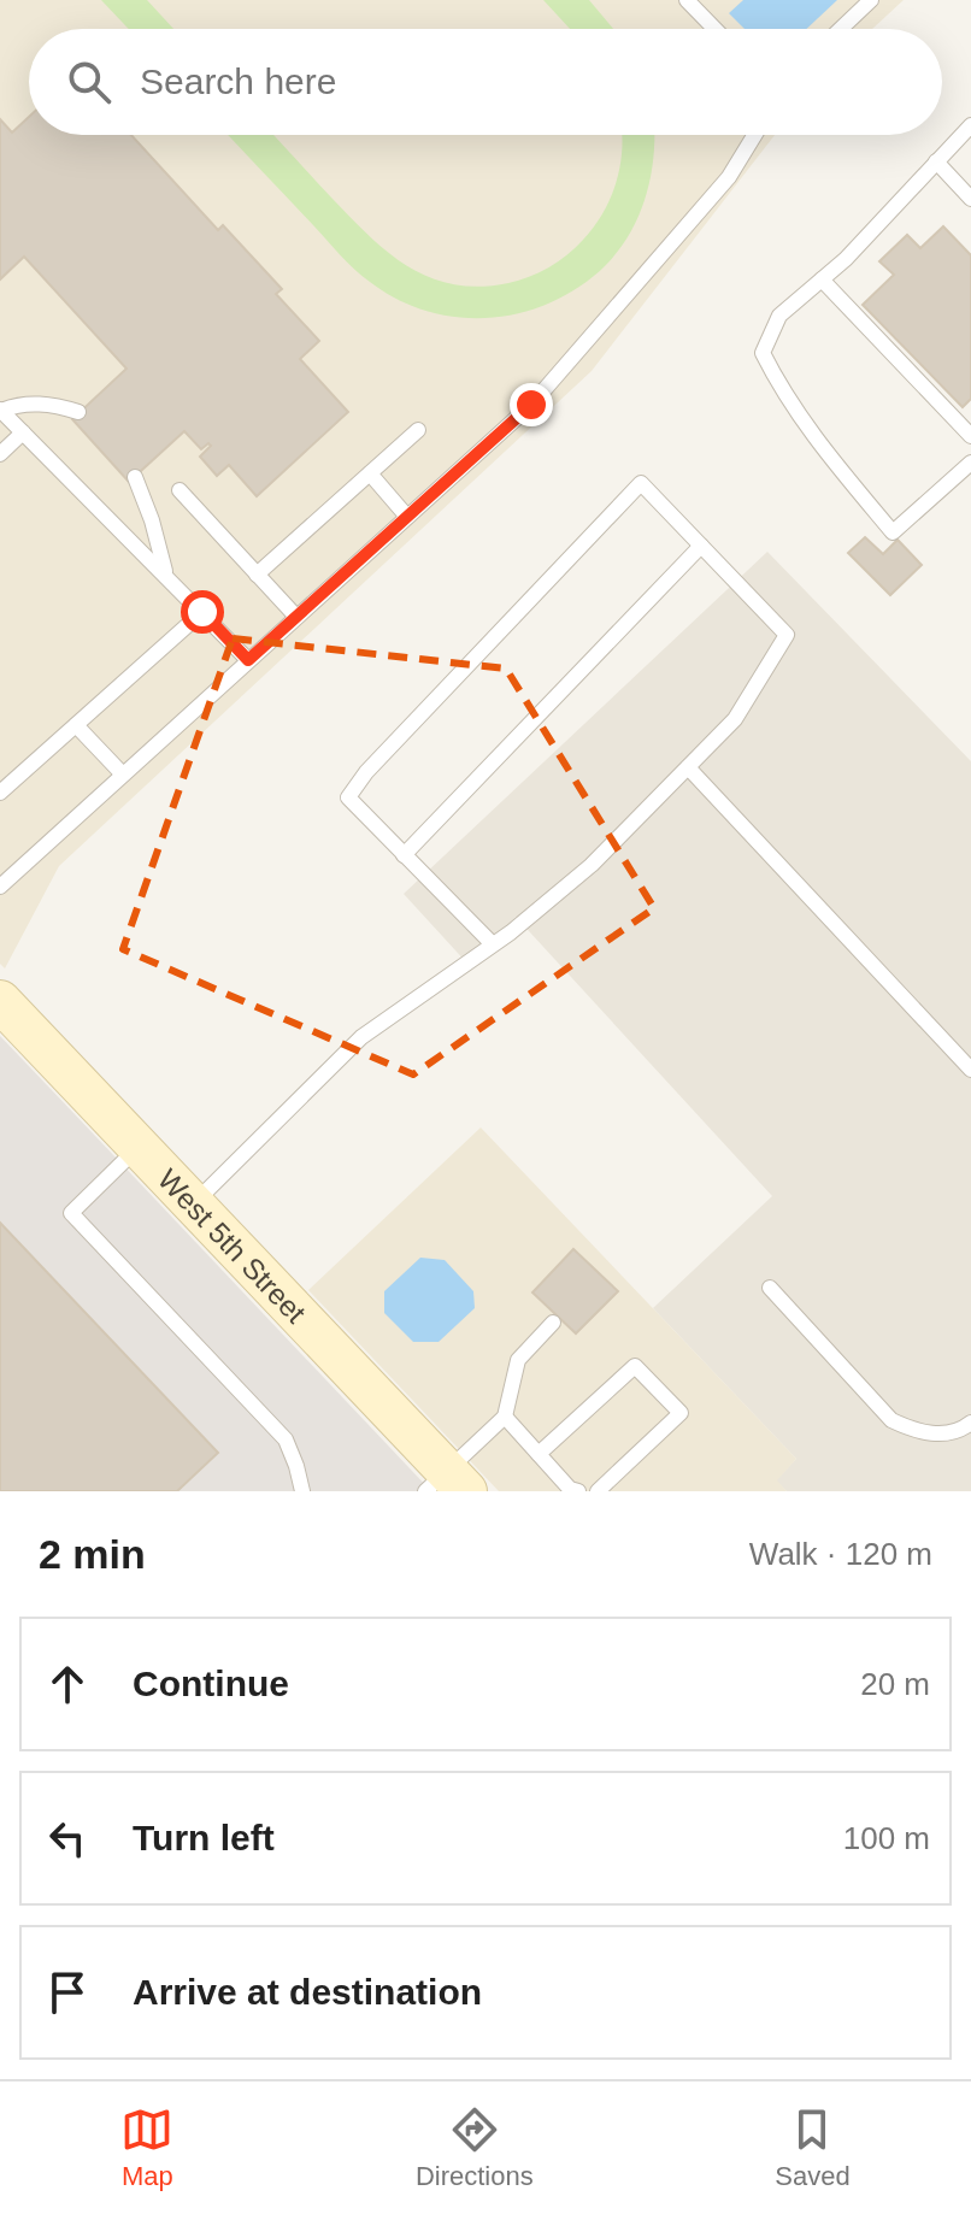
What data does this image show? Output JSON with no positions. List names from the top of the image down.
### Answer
{
  "streets": {
    "street": ["West 5th Street"]
  },
  "page": {
    "search": "Search here",
    "heading": ["2 min", "Walk · 120 m"],
    "list": [
      ["Continue", "20 m"],
      ["Turn left", "100 m"],
      "Arrive at destination"
    ],
    "nav": ["Map", "Directions", "Saved"]
  }
}
